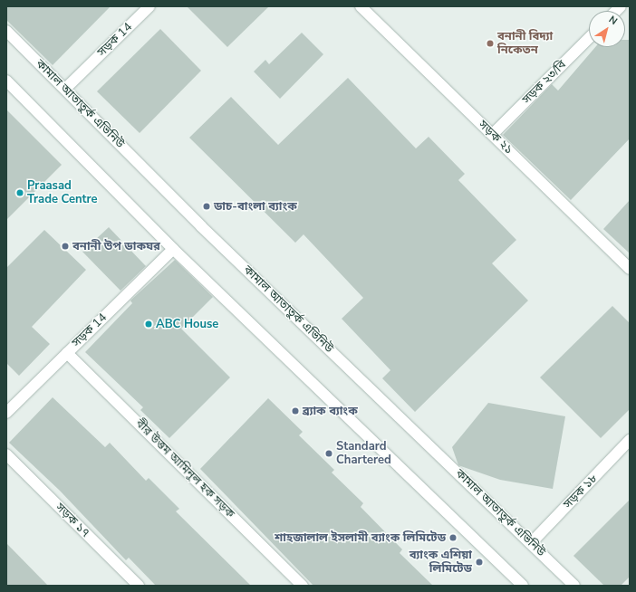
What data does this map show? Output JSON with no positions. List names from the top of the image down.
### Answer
{
  "streets": {
    "street": [
      "সড়ক 14",
      "সড়ক ২৩/বি",
      "কামাল আতাতুর্ক এভিনিউ",
      "সড়ক ২১",
      "বীর উত্তম আমিনুল হক সড়ক",
      "সড়ক ১৮",
      "সড়ক ১৭"
    ]
  },
  "crossings": [
    ["সড়ক 14", "কামাল আতাতুর্ক এভিনিউ"],
    ["সড়ক 14", "বীর উত্তম আমিনুল হক সড়ক"],
    ["সড়ক ২৩/বি", "সড়ক ২১"],
    ["কামাল আতাতুর্ক এভিনিউ", "সড়ক ১৮"]
  ],
  "places": [
    "বনানী বিদ্যা নিকেতন",
    "Praasad Trade Centre",
    "ডাচ-বাংলা ব্যাংক",
    "বনানী উপ ডাকঘর",
    "ABC House",
    "ব্র্যাক ব্যাংক",
    "Standard Chartered",
    "শাহজালাল ইসলামী ব্যাংক লিমিটেড",
    "ব্যাংক এশিয়া লিমিটেড"
  ],
  "north": "top right"
}
